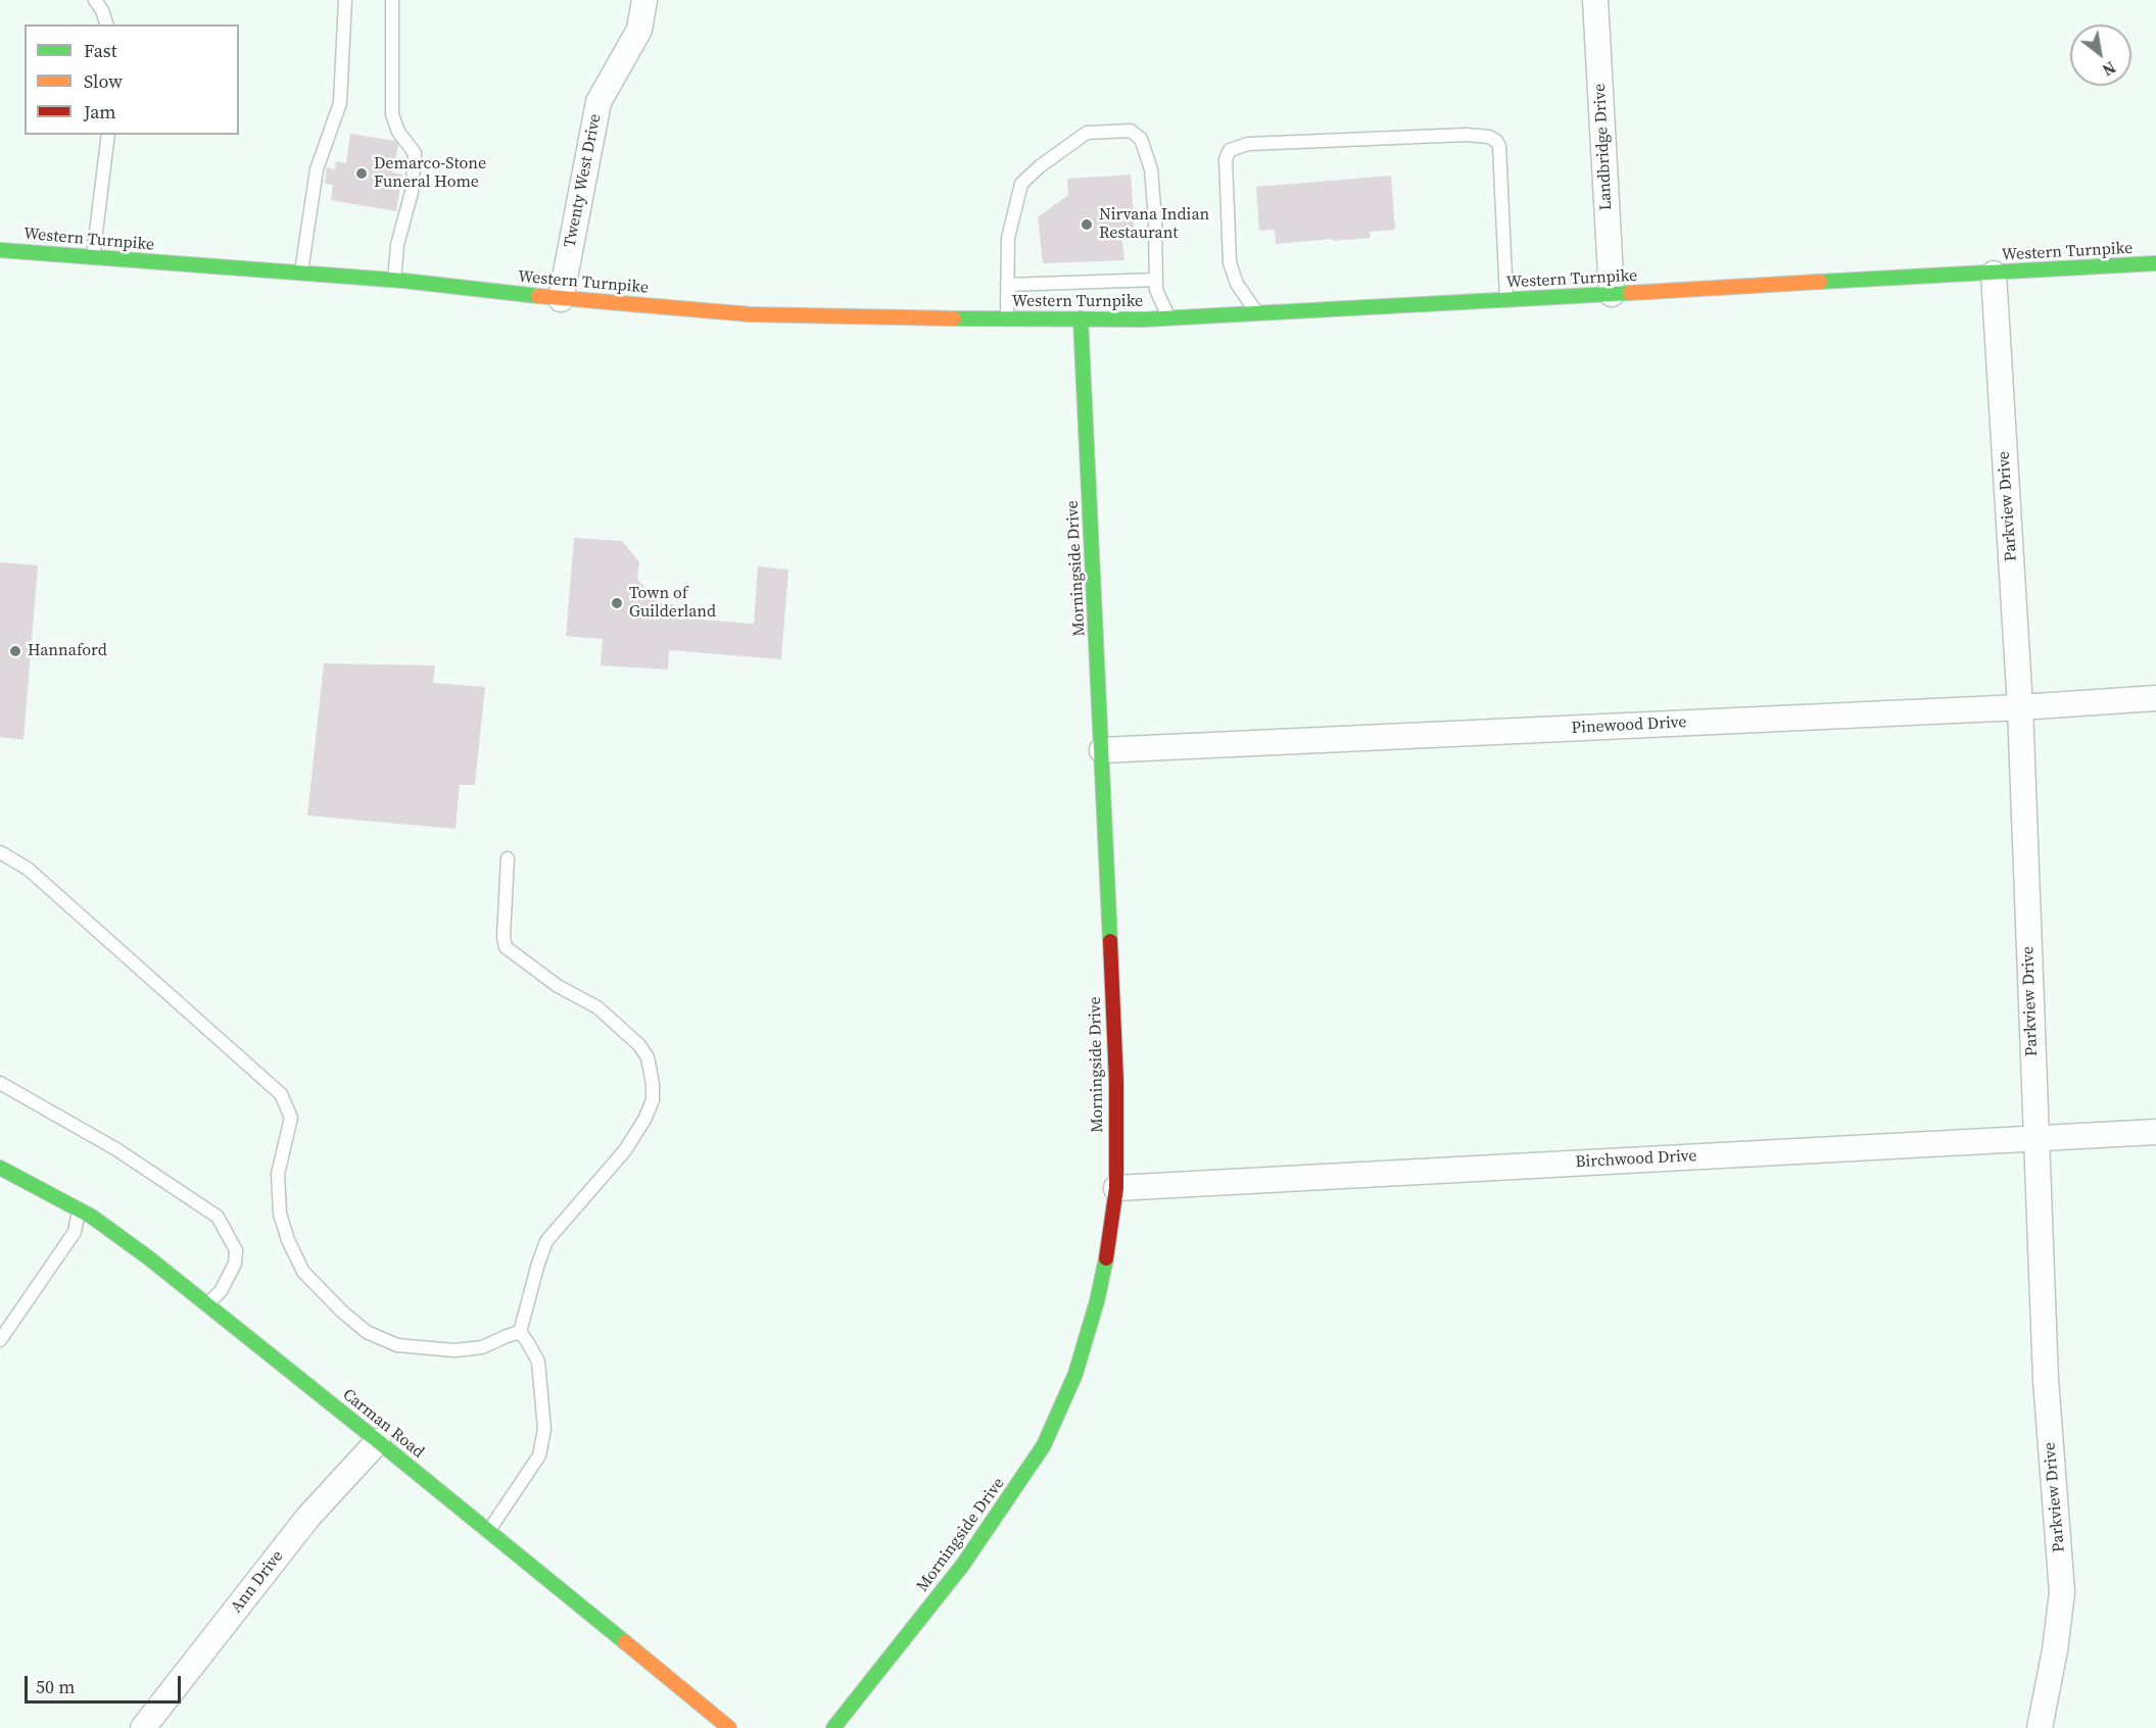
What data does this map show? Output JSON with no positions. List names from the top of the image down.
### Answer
{
  "streets": {
    "main road": ["Western Turnpike", "Morningside Drive", "Carman Road"],
    "street": [
      "Landbridge Drive",
      "Twenty West Drive",
      "Parkview Drive",
      "Pinewood Drive",
      "Birchwood Drive",
      "Ann Drive"
    ]
  },
  "crossings": [
    ["Landbridge Drive", "Western Turnpike"],
    ["Twenty West Drive", "Western Turnpike"],
    ["Western Turnpike", "Parkview Drive"],
    ["Western Turnpike", "Morningside Drive"],
    ["Parkview Drive", "Pinewood Drive"],
    ["Parkview Drive", "Birchwood Drive"],
    ["Morningside Drive", "Pinewood Drive"],
    ["Morningside Drive", "Birchwood Drive"],
    ["Carman Road", "Ann Drive"]
  ],
  "places": [
    "Demarco-Stone Funeral Home",
    "Nirvana Indian Restaurant",
    "Town of Guilderland",
    "Hannaford"
  ],
  "legend": ["Fast", "Slow", "Jam"],
  "scale_bar": "50 m",
  "north": "bottom right"
}
